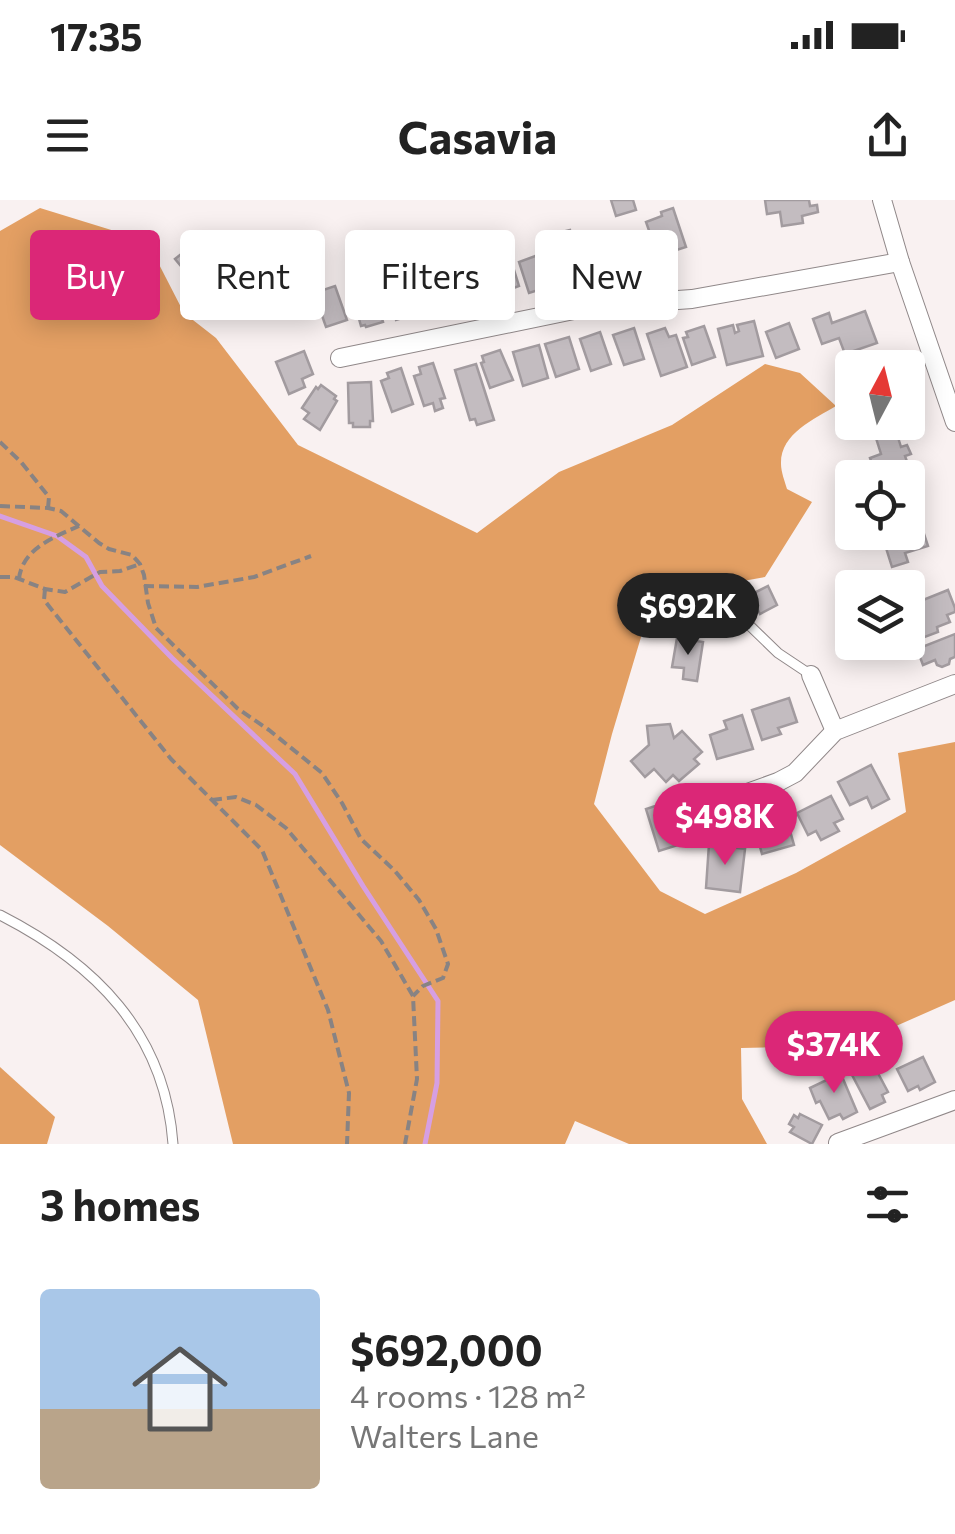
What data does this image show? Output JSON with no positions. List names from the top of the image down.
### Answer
{
  "north": "top",
  "page": {
    "status": "17:35",
    "header": "Casavia",
    "chip": [
      "Buy",
      "Rent",
      "Filters",
      "New"
    ],
    "price": ["$692K", "$498K", "$374K"],
    "heading": "3 homes",
    "list": [
      {
        "name": "$692,000",
        "note": "4 rooms · 128 m² · Walters Lane"
      }
    ]
  }
}
